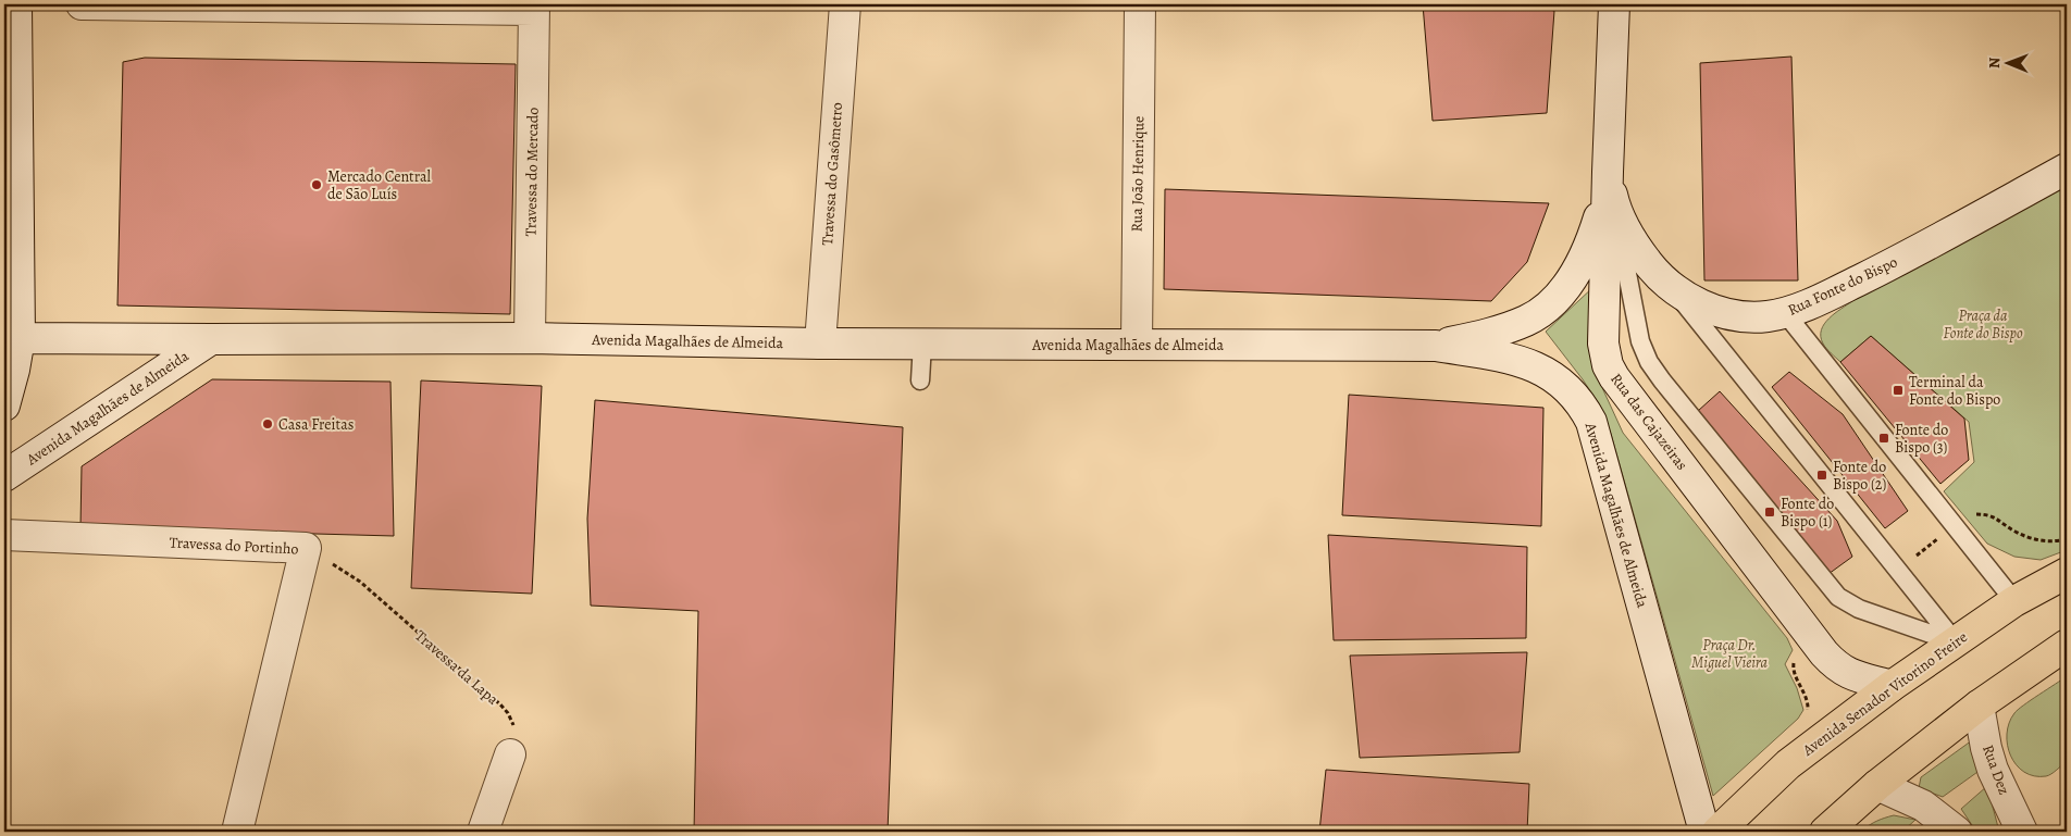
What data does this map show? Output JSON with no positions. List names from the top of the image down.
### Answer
{
  "streets": {
    "main road": [
      "Travessa do Mercado",
      "Travessa do Gasômetro",
      "Rua João Henrique",
      "Rua Fonte do Bispo",
      "Avenida Magalhães de Almeida",
      "Rua das Cajazeiras",
      "Travessa do Portinho",
      "Avenida Senador Vitorino Freire",
      "Rua Dez"
    ],
    "path": ["Travessa da Lapa"]
  },
  "crossings": [
    ["Travessa do Mercado", "Avenida Magalhães de Almeida"],
    ["Travessa do Gasômetro", "Avenida Magalhães de Almeida"],
    ["Rua João Henrique", "Avenida Magalhães de Almeida"],
    ["Rua Fonte do Bispo", "Rua das Cajazeiras"],
    ["Rua das Cajazeiras", "Avenida Senador Vitorino Freire"],
    ["Travessa do Portinho", "Travessa da Lapa"]
  ],
  "parks": ["Praça da Fonte do Bispo", "Praça Dr. Miguel Vieira"],
  "places": {
    "other": ["Mercado Central de São Luís", "Casa Freitas"],
    "transit": [
      "Terminal da Fonte do Bispo",
      "Fonte do Bispo (3)",
      "Fonte do Bispo (2)",
      "Fonte do Bispo (1)"
    ]
  },
  "north": "left"
}
